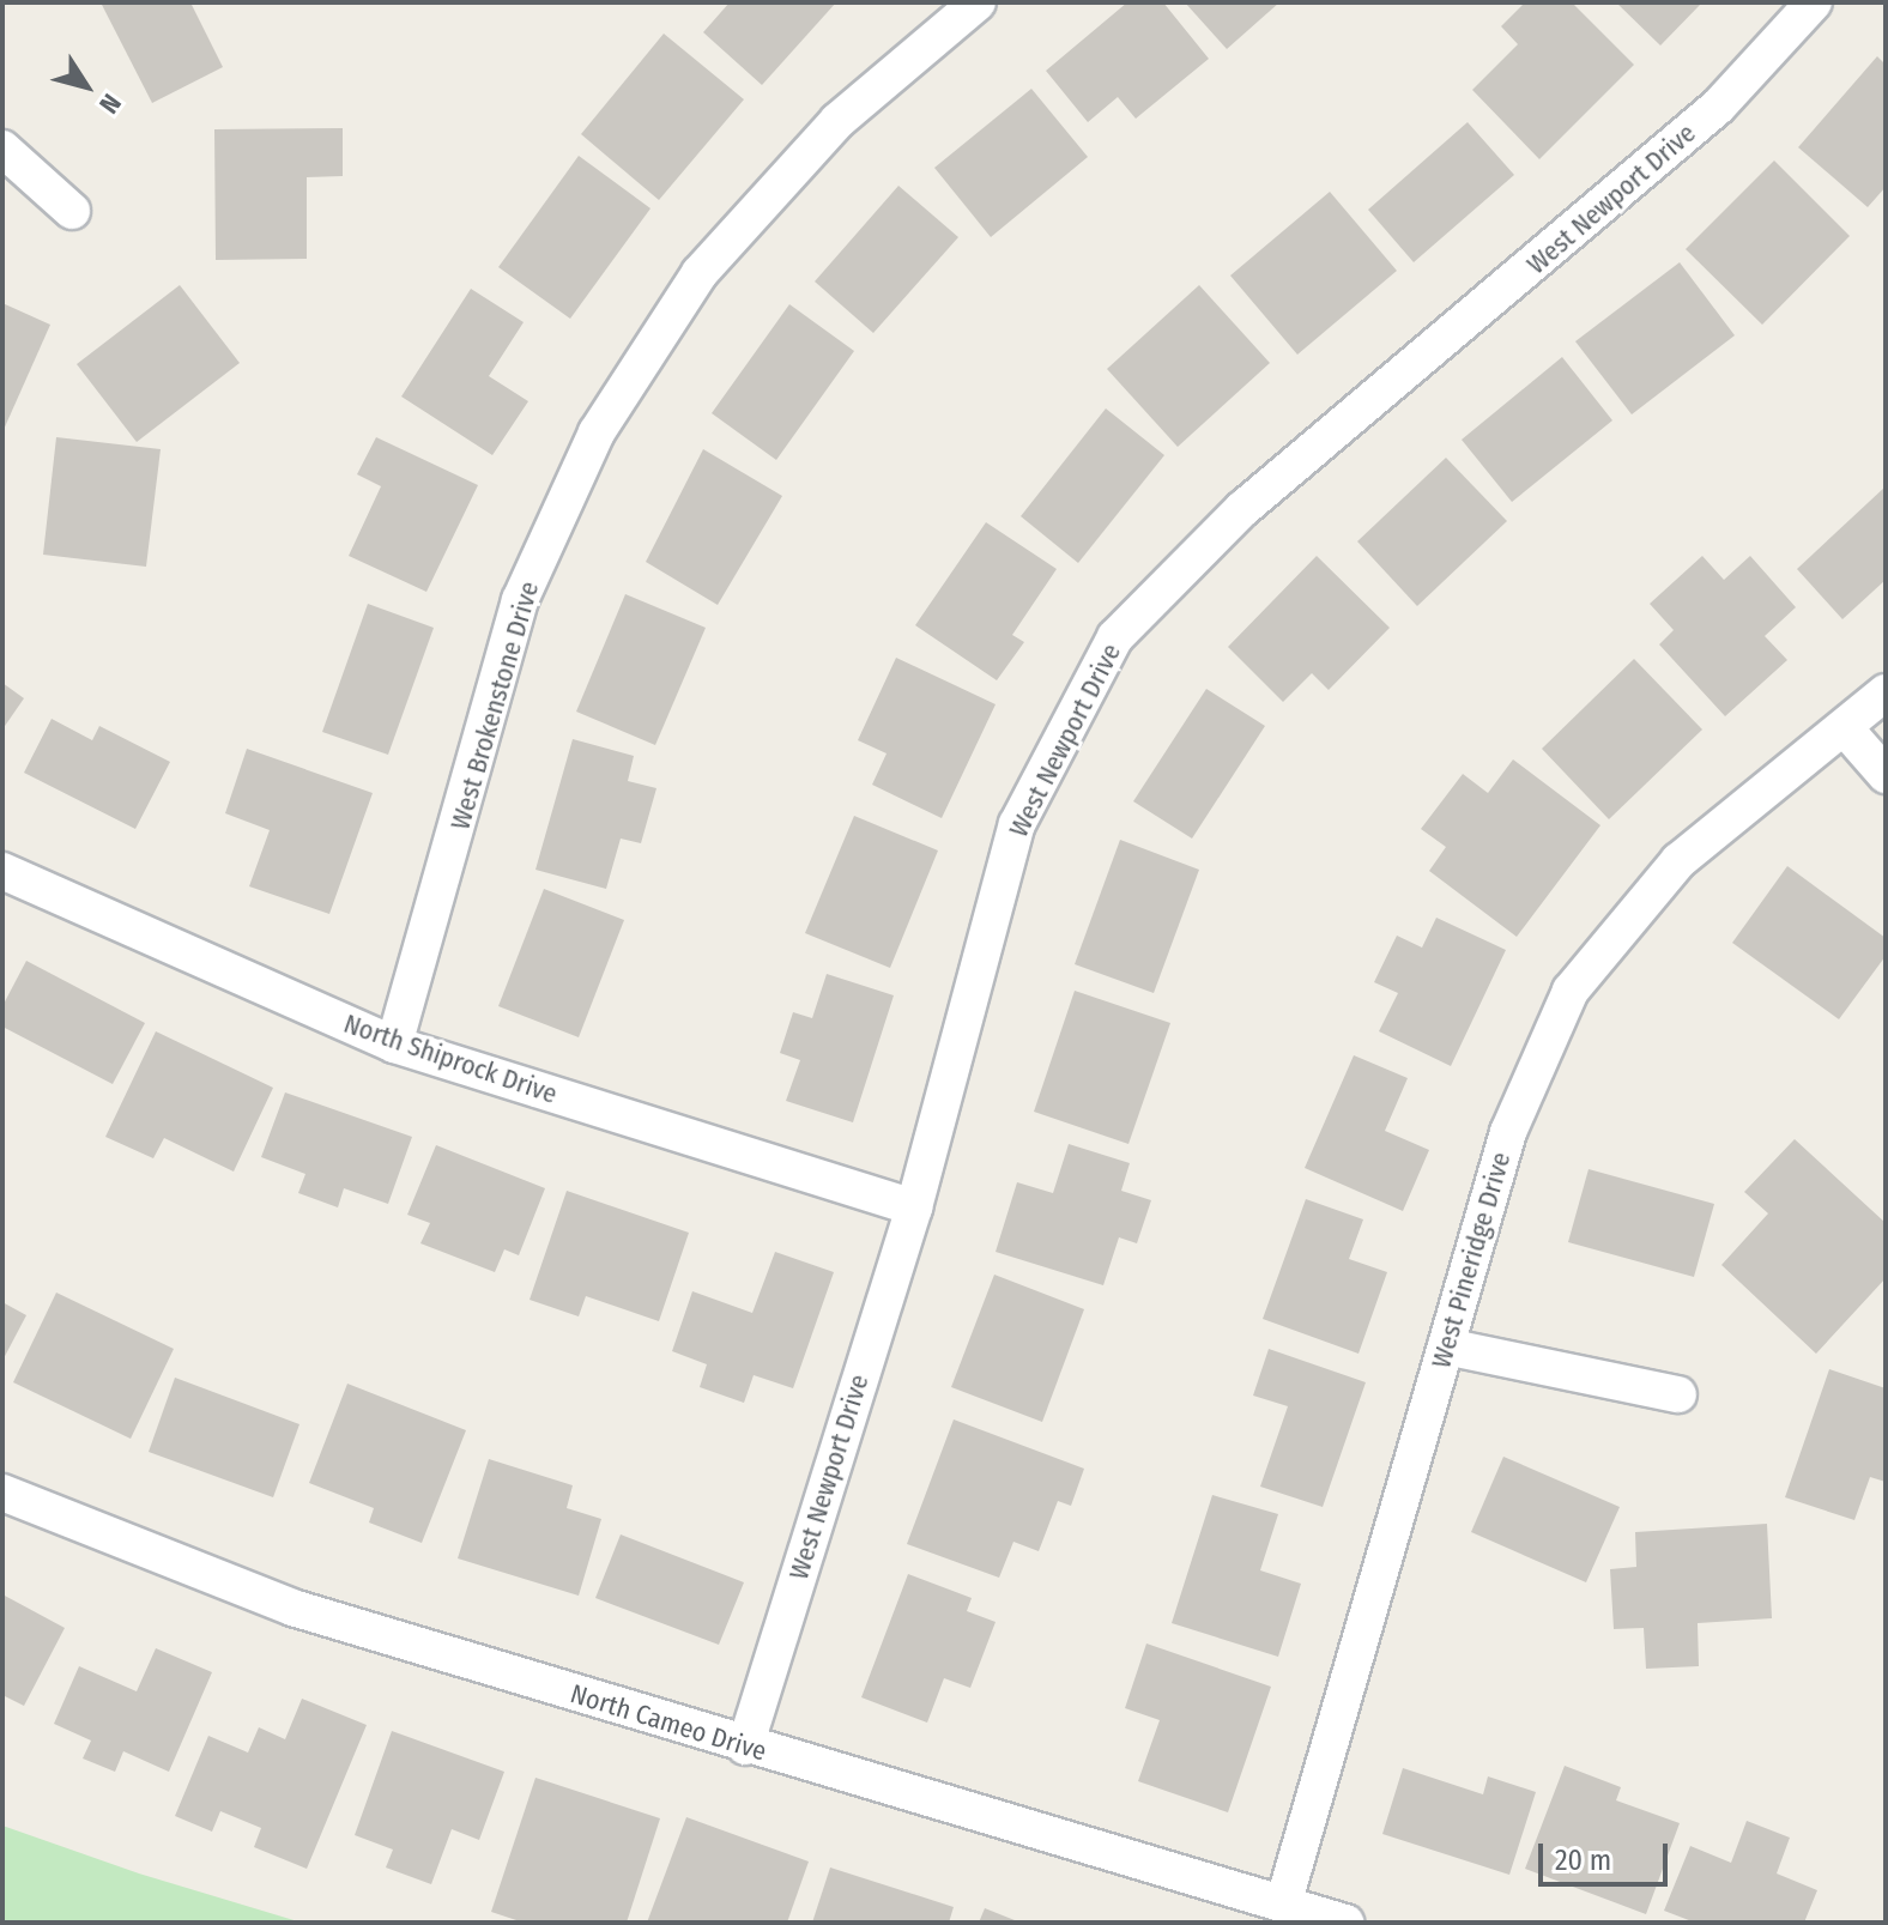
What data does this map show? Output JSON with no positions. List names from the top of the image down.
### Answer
{
  "streets": {
    "street": [
      "West Newport Drive",
      "West Brokenstone Drive",
      "North Shiprock Drive",
      "West Pineridge Drive",
      "North Cameo Drive"
    ]
  },
  "crossings": [
    ["West Newport Drive", "North Shiprock Drive"],
    ["West Newport Drive", "North Cameo Drive"],
    ["West Brokenstone Drive", "North Shiprock Drive"],
    ["West Pineridge Drive", "North Cameo Drive"]
  ],
  "scale_bar": "20 m",
  "north": "bottom right"
}
